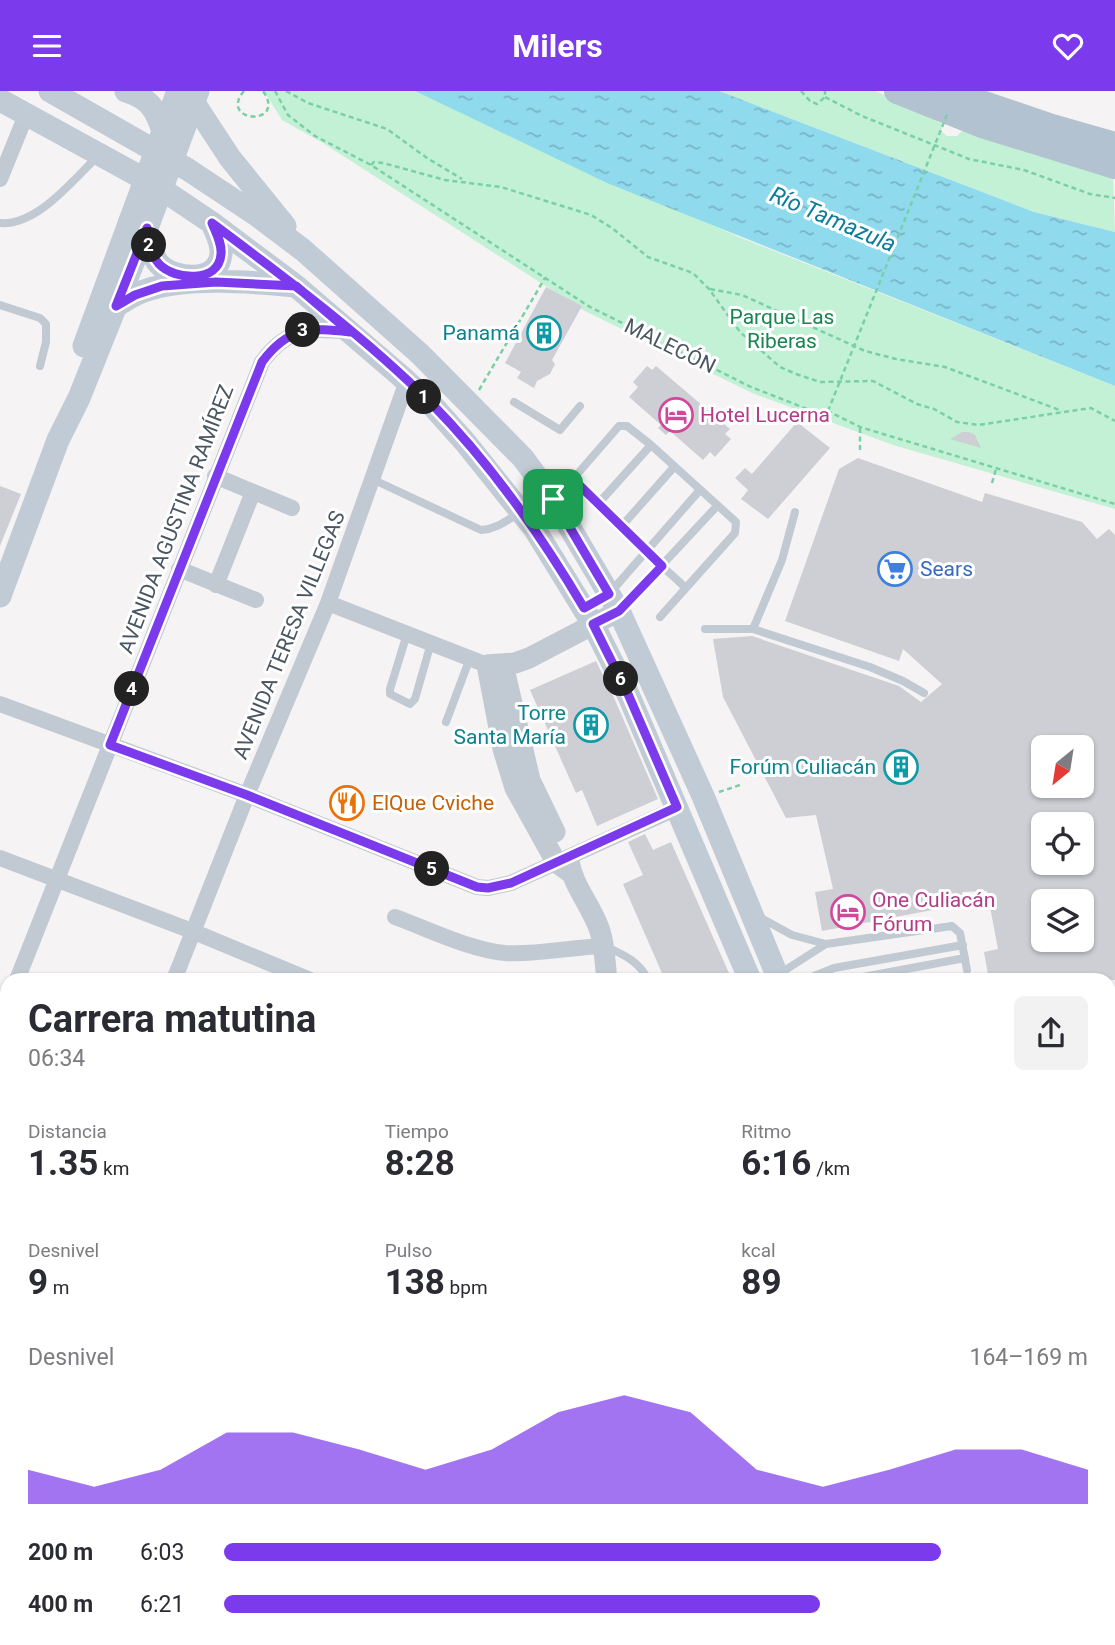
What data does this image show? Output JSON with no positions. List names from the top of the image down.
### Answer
{
  "streets": {
    "street": ["AVENIDA AGUSTINA RAMÍREZ", "AVENIDA TERESA VILLEGAS"],
    "path": ["MALECÓN"]
  },
  "water": ["Río Tamazula"],
  "parks": ["Parque Las Riberas"],
  "places": {
    "building": ["Panamá", "Torre Santa María", "Forúm Culiacán"],
    "hotel": ["Hotel Lucerna", "One Culiacán Fórum"],
    "supermarket": ["Sears"],
    "restaurant": ["ElQue Cviche"]
  },
  "north": "bottom left",
  "page": {
    "header": "Milers",
    "pins": [
      "2",
      "3",
      "1",
      "6",
      "4",
      "5"
    ],
    "heading": ["Carrera matutina", "06:34"],
    "stats": [
      ["Distancia", "1.35 km"],
      ["Tiempo", "8:28"],
      ["Ritmo", "6:16 /km"],
      ["Desnivel", "9 m"],
      ["Pulso", "138 bpm"],
      ["kcal", "89"]
    ],
    "chart": ["Desnivel", "164–169 m"],
    "list": [
      {
        "name": "200 m",
        "note": "6:03"
      },
      {
        "name": "400 m",
        "note": "6:21"
      }
    ]
  }
}
